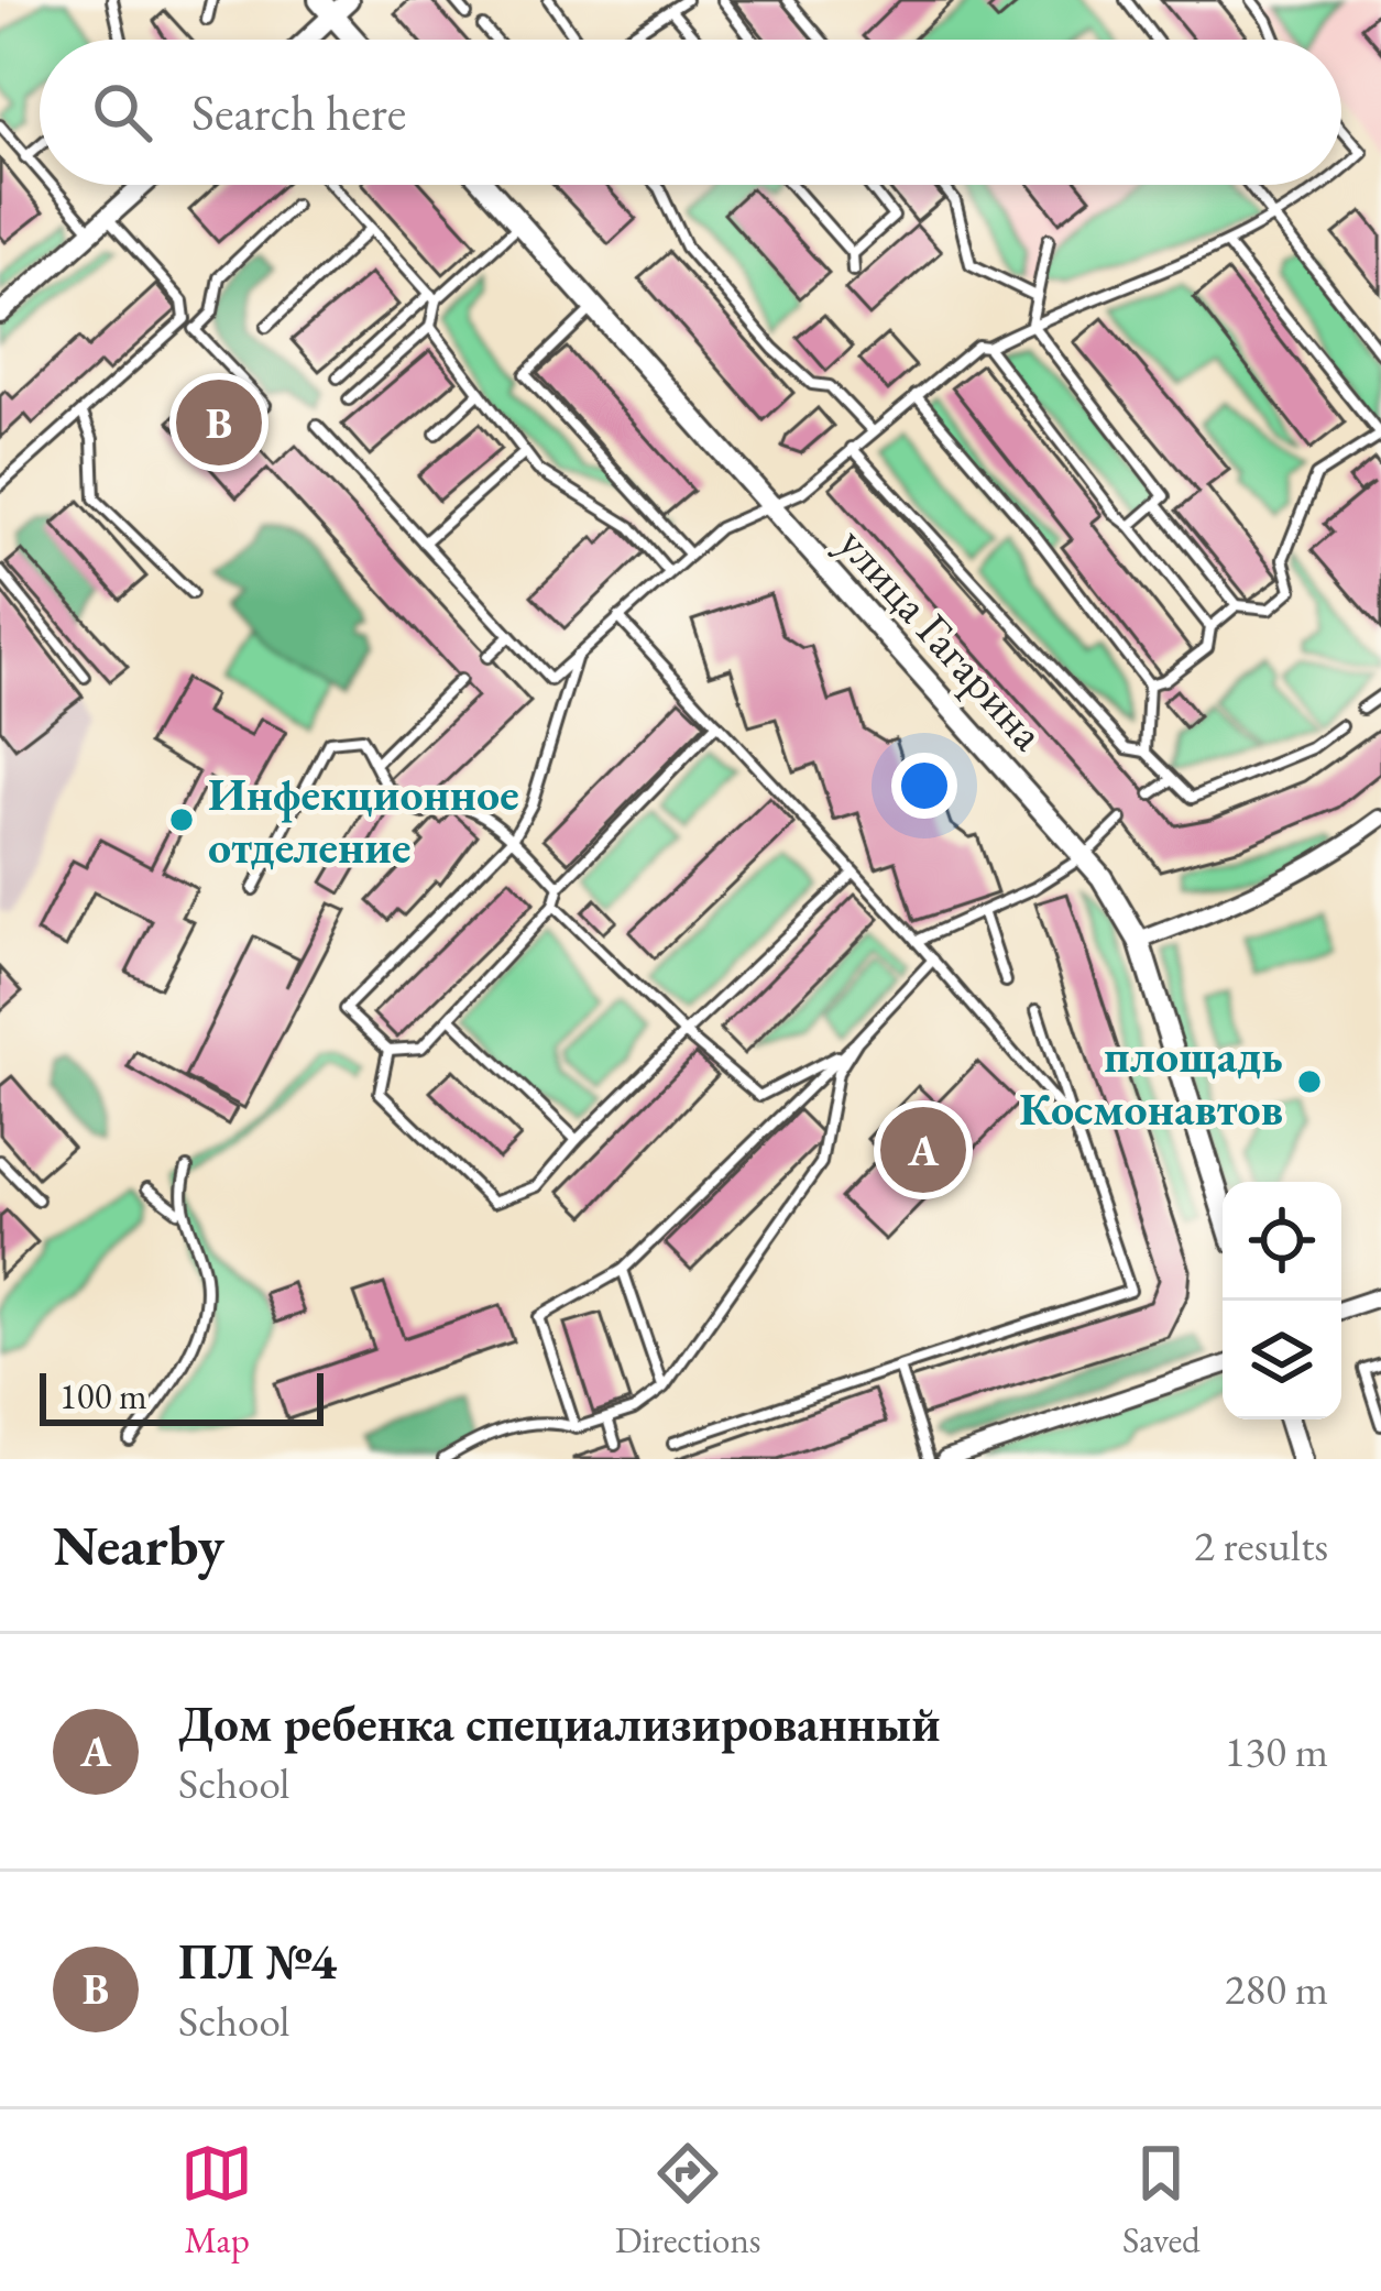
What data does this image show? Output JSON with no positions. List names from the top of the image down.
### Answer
{
  "streets": {
    "main road": ["улица Гагарина"]
  },
  "places": ["Инфекционное отделение", "площадь Космонавтов"],
  "scale_bar": "100 m",
  "page": {
    "search": "Search here",
    "pins": ["B", "A"],
    "scale": "100 m",
    "heading": ["Nearby", "2 results"],
    "list": [
      {
        "mark": "A",
        "name": "Дом ребенка специализированный",
        "note": "School",
        "value": "130 m"
      },
      {
        "mark": "B",
        "name": "ПЛ №4",
        "note": "School",
        "value": "280 m"
      }
    ],
    "nav": ["Map", "Directions", "Saved"]
  }
}
